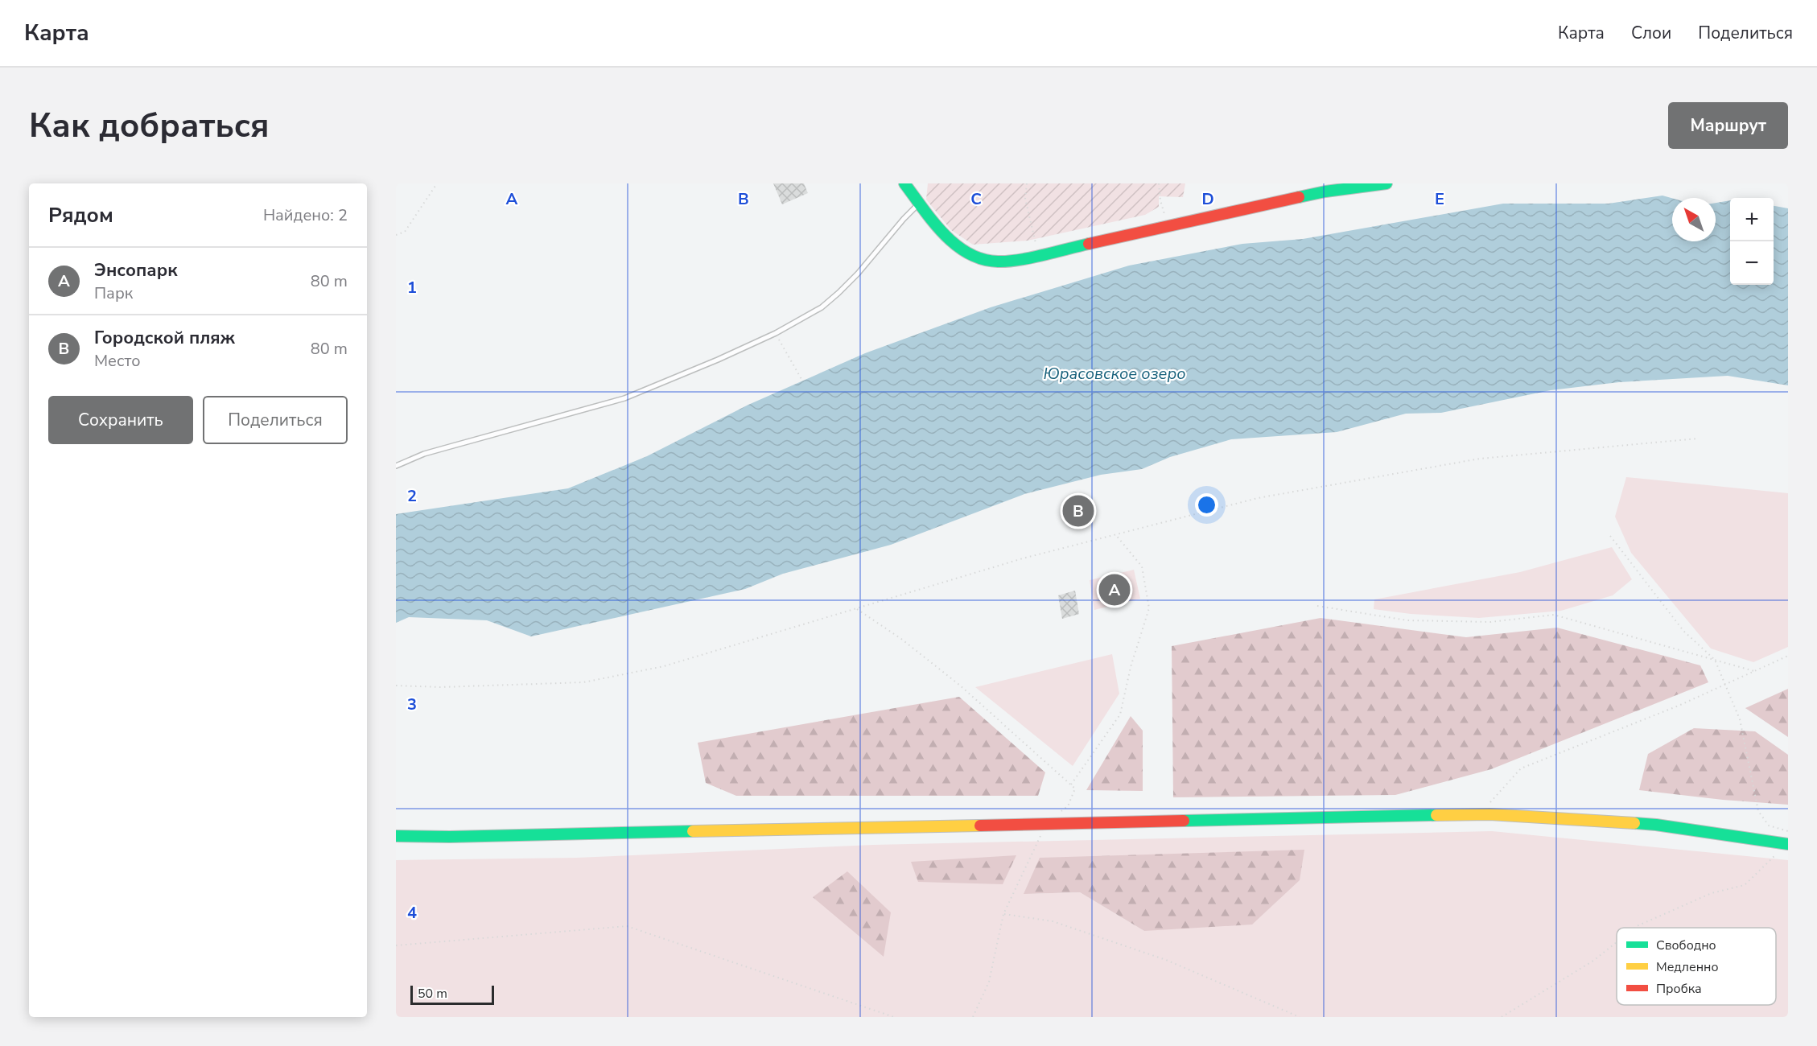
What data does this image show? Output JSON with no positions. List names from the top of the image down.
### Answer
{
  "water": ["Юрасовское озеро"],
  "legend": ["Свободно", "Медленно", "Пробка"],
  "scale_bar": "50 m",
  "north": "top left",
  "page": {
    "header": "Карта",
    "nav": ["Карта", "Слои", "Поделиться"],
    "buttons": [
      "Маршрут",
      ["Сохранить", "Поделиться"]
    ],
    "title": "Как добраться",
    "heading": ["Рядом", "Найдено: 2"],
    "map_buttons": ["+", "−"],
    "list": [
      {
        "mark": "A",
        "name": "Энсопарк",
        "note": "Парк",
        "value": "80 m"
      },
      {
        "mark": "B",
        "name": "Городской пляж",
        "note": "Место",
        "value": "80 m"
      }
    ],
    "pins": ["B", "A"],
    "scale": "50 m"
  },
  "grid": {
    "columns": [
      "A",
      "B",
      "C",
      "D",
      "E"
    ],
    "rows": [
      "1",
      "2",
      "3",
      "4"
    ]
  }
}
